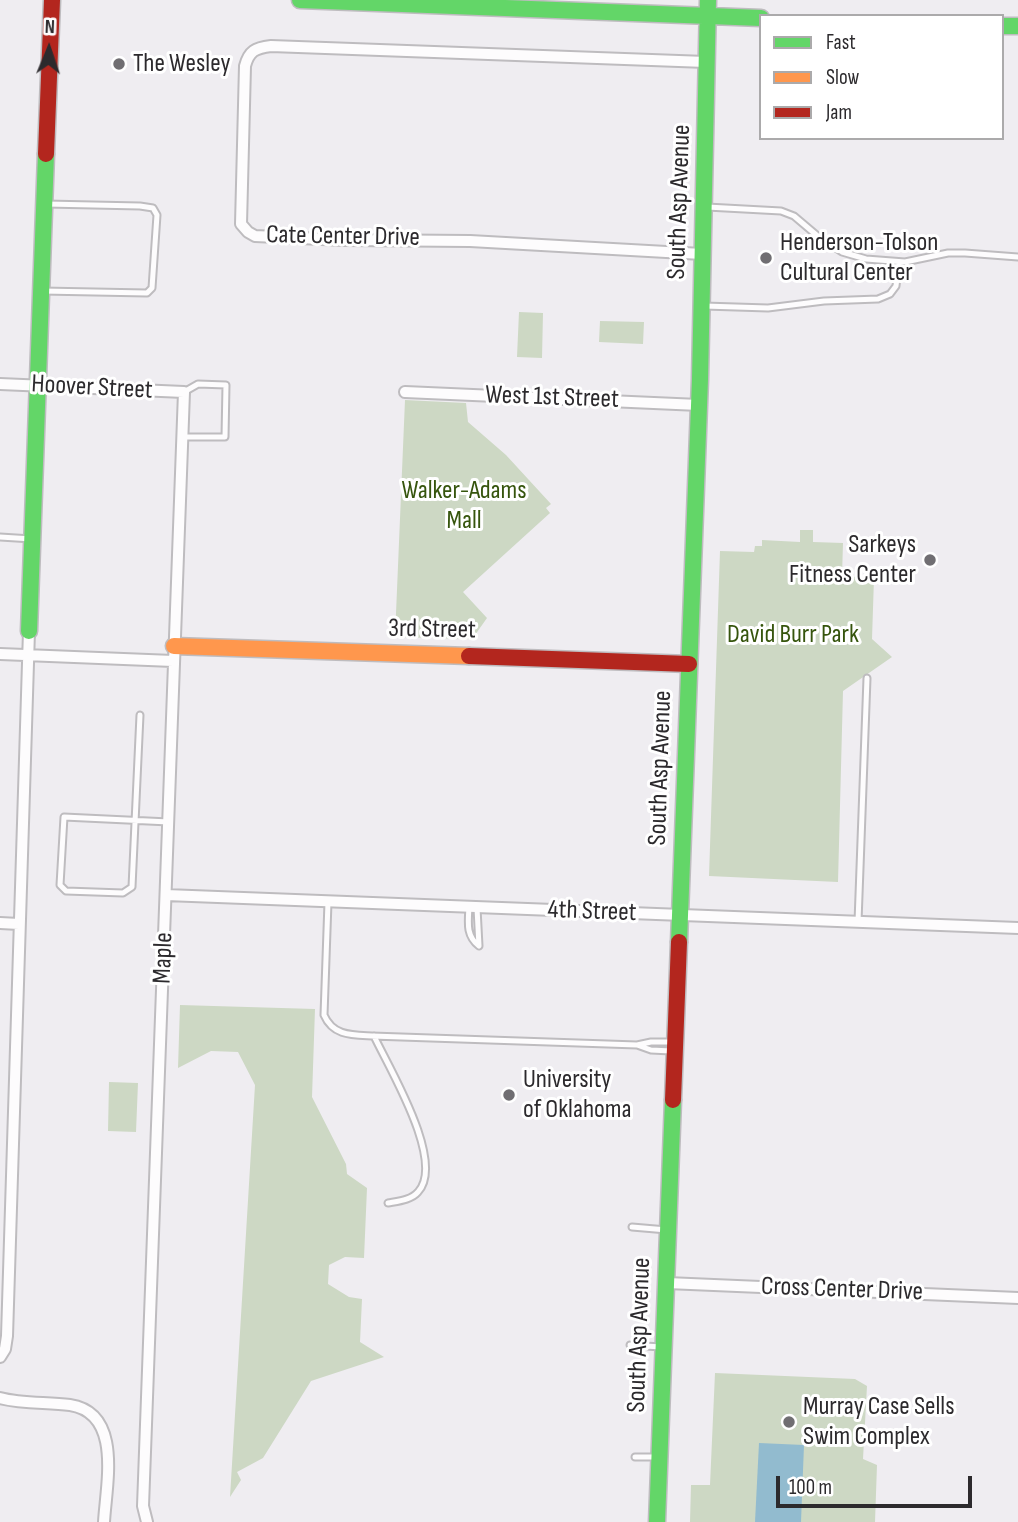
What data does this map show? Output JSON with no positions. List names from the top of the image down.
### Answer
{
  "streets": {
    "street": [
      "South Asp Avenue",
      "Cate Center Drive",
      "Hoover Street",
      "West 1st Street",
      "3rd Street",
      "4th Street",
      "Maple",
      "Cross Center Drive"
    ]
  },
  "crossings": [
    ["South Asp Avenue", "Cate Center Drive"],
    ["South Asp Avenue", "West 1st Street"],
    ["South Asp Avenue", "3rd Street"],
    ["South Asp Avenue", "4th Street"],
    ["South Asp Avenue", "Cross Center Drive"],
    ["Hoover Street", "Maple"],
    ["3rd Street", "Maple"],
    ["4th Street", "Maple"]
  ],
  "parks": ["Walker-Adams Mall", "David Burr Park"],
  "places": [
    "The Wesley",
    "Henderson-Tolson Cultural Center",
    "Sarkeys Fitness Center",
    "University of Oklahoma",
    "Murray Case Sells Swim Complex"
  ],
  "legend": ["Fast", "Slow", "Jam"],
  "scale_bar": "100 m",
  "north": "top"
}
